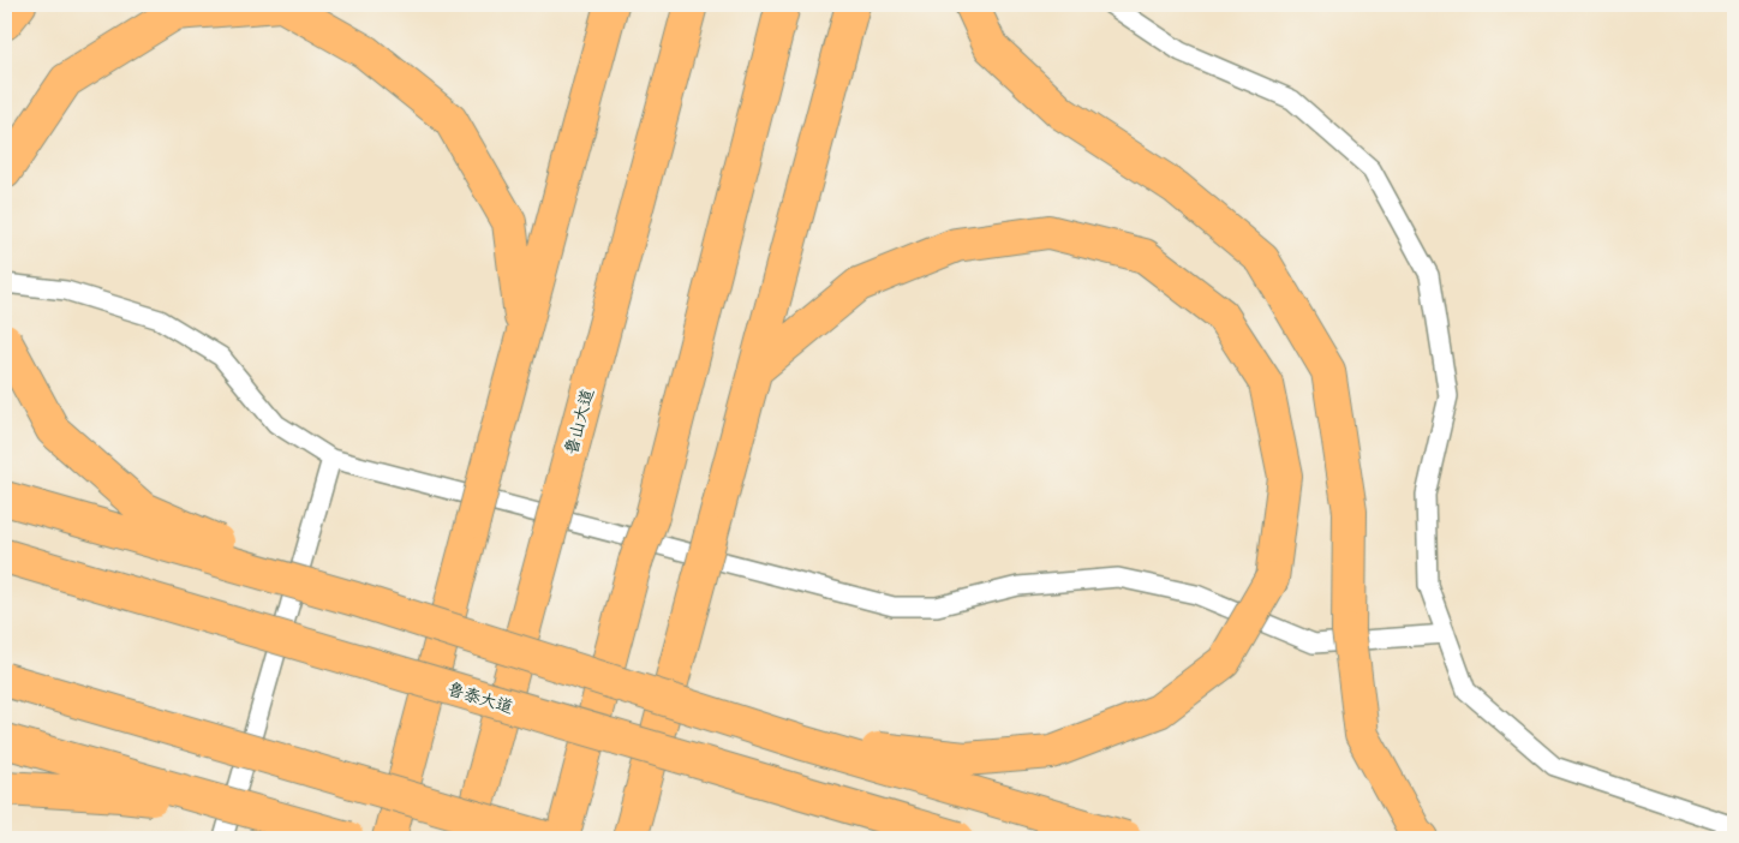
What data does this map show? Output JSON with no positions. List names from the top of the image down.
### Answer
{
  "streets": {
    "main road": ["鲁山大道", "鲁泰大道"]
  }
}
